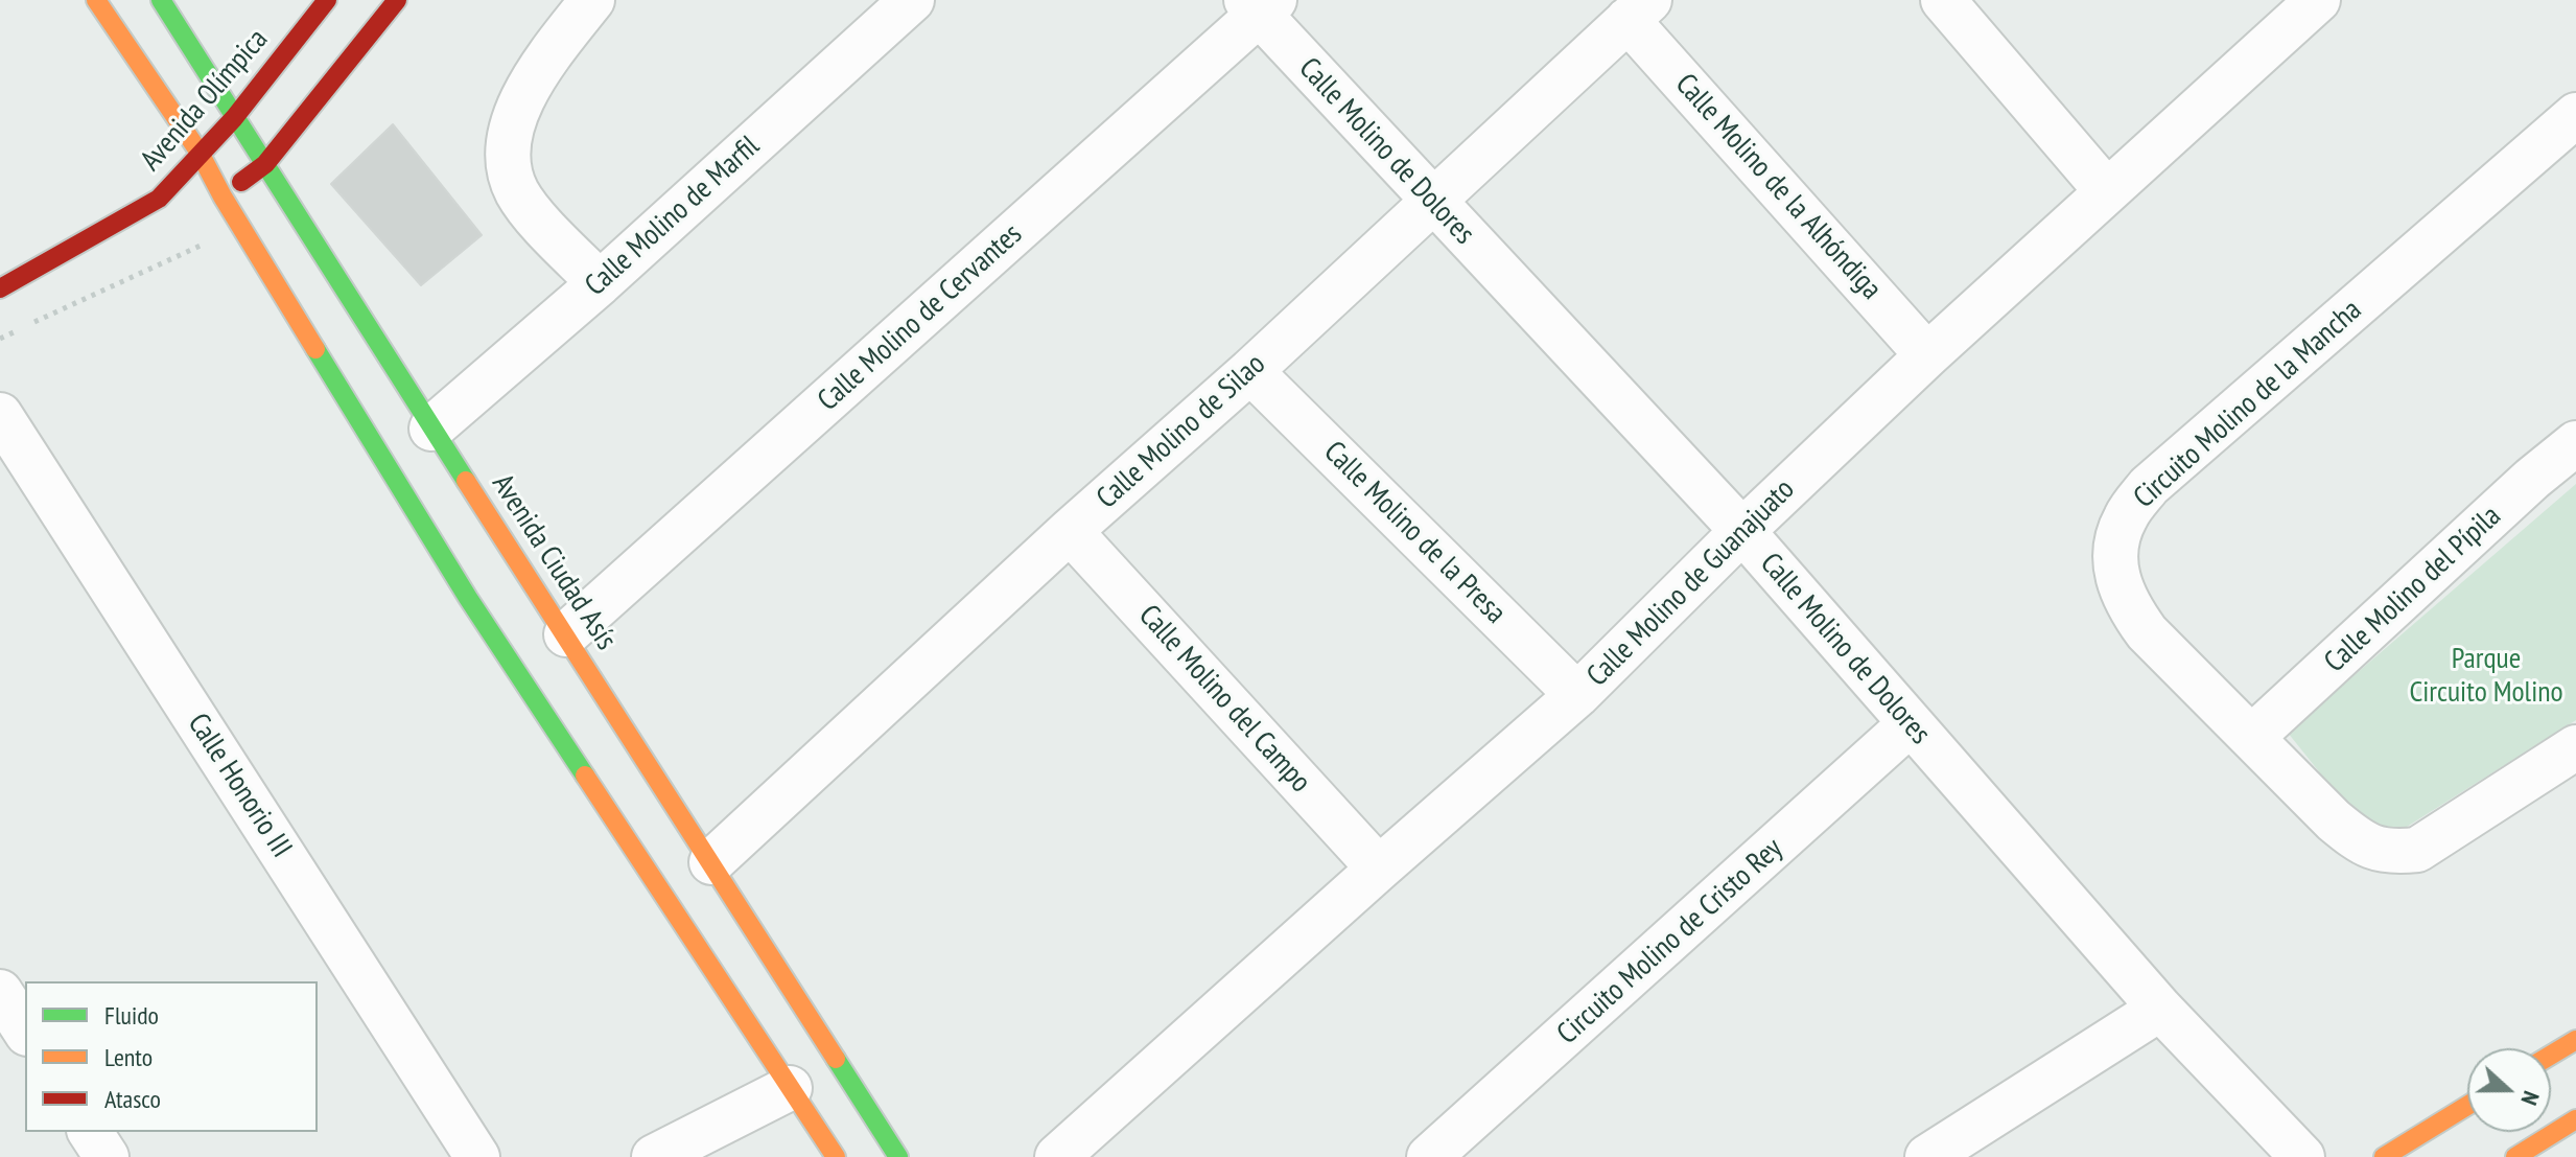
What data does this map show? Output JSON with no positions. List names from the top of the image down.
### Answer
{
  "streets": {
    "street": [
      "Avenida Olímpica",
      "Calle Molino de Dolores",
      "Calle Molino de la Alhóndiga",
      "Calle Molino de Marfil",
      "Calle Molino de Cervantes",
      "Circuito Molino de la Mancha",
      "Calle Molino de Silao",
      "Calle Molino de la Presa",
      "Avenida Ciudad Asís",
      "Calle Molino de Guanajuato",
      "Calle Molino del Pípila",
      "Calle Molino del Campo",
      "Calle Honorio III",
      "Circuito Molino de Cristo Rey"
    ]
  },
  "crossings": [
    ["Avenida Olímpica", "Avenida Ciudad Asís"],
    ["Calle Molino de Dolores", "Calle Molino de Cervantes"],
    ["Calle Molino de Dolores", "Calle Molino de Silao"],
    ["Calle Molino de Dolores", "Calle Molino de Guanajuato"],
    ["Calle Molino de Dolores", "Circuito Molino de Cristo Rey"],
    ["Calle Molino de la Alhóndiga", "Calle Molino de Silao"],
    ["Calle Molino de la Alhóndiga", "Calle Molino de Guanajuato"],
    ["Calle Molino de Marfil", "Avenida Ciudad Asís"],
    ["Calle Molino de Cervantes", "Avenida Ciudad Asís"],
    ["Circuito Molino de la Mancha", "Calle Molino del Pípila"],
    ["Calle Molino de Silao", "Calle Molino de la Presa"],
    ["Calle Molino de Silao", "Avenida Ciudad Asís"],
    ["Calle Molino de Silao", "Calle Molino del Campo"],
    ["Calle Molino de la Presa", "Calle Molino de Guanajuato"],
    ["Calle Molino de Guanajuato", "Calle Molino del Campo"]
  ],
  "parks": ["Parque Circuito Molino"],
  "legend": ["Fluido", "Lento", "Atasco"],
  "north": "right"
}
